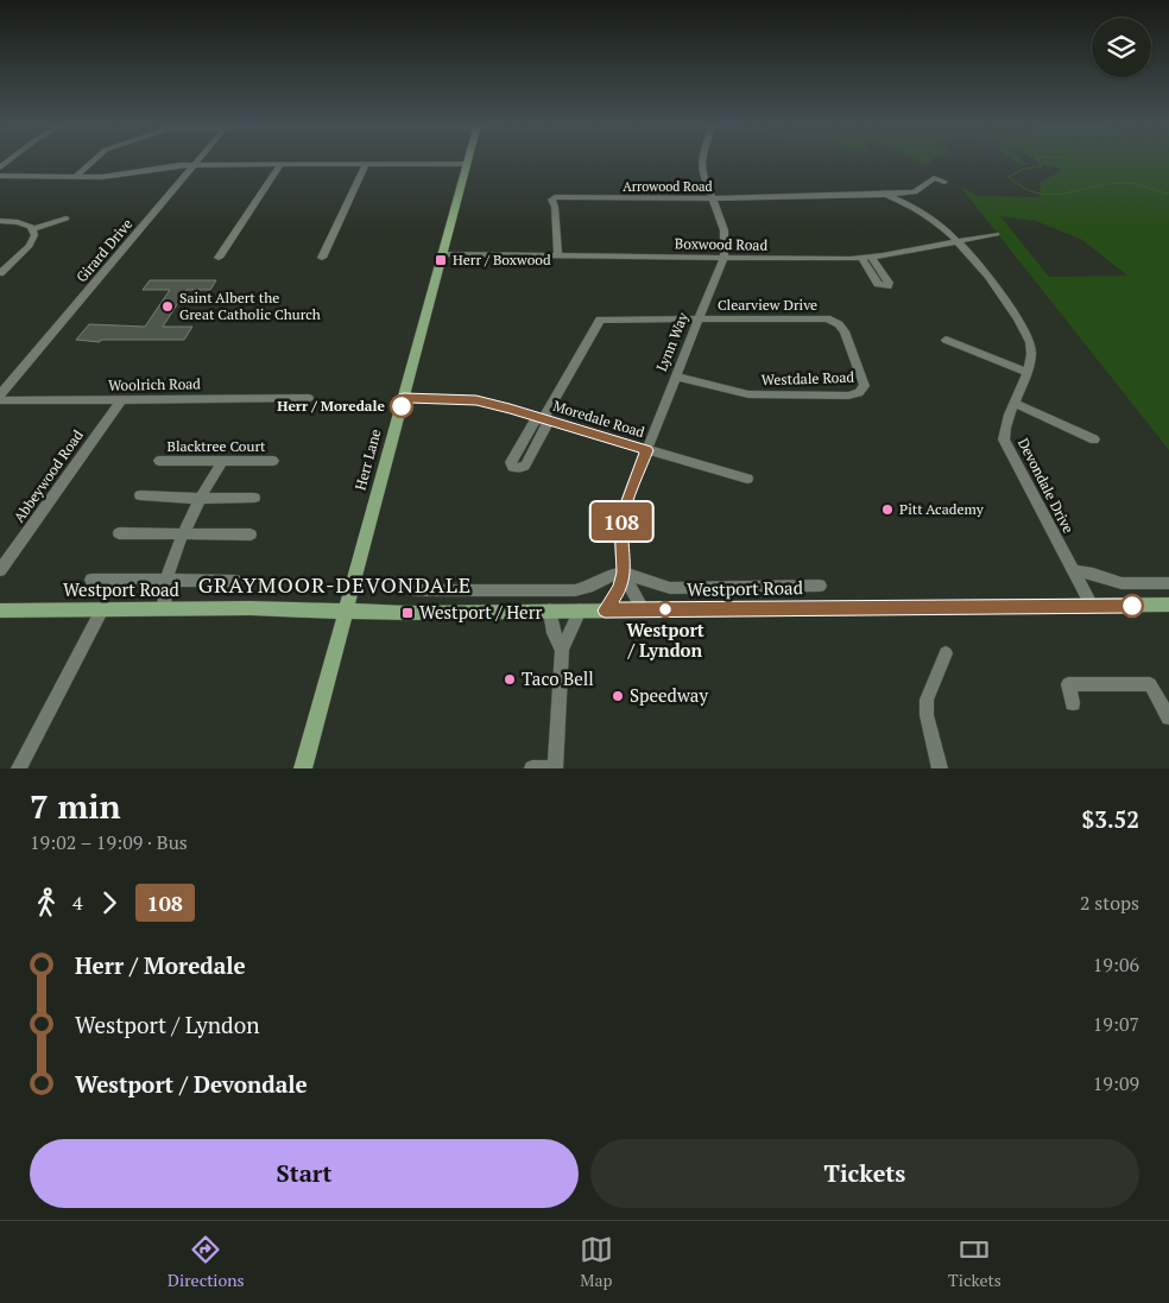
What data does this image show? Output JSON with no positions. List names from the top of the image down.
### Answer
{
  "streets": {
    "main road": ["Herr Lane", "Westport Road"],
    "street": [
      "Arrowood Road",
      "Boxwood Road",
      "Girard Drive",
      "Clearview Drive",
      "Lynn Way",
      "Westdale Road",
      "Woolrich Road",
      "Moredale Road",
      "Blacktree Court",
      "Abbeywood Road",
      "Devondale Drive"
    ]
  },
  "crossings": [
    ["Arrowood Road", "Boxwood Road"],
    ["Arrowood Road", "Lynn Way"],
    ["Arrowood Road", "Devondale Drive"],
    ["Boxwood Road", "Lynn Way"],
    ["Boxwood Road", "Herr Lane"],
    ["Boxwood Road", "Devondale Drive"],
    ["Clearview Drive", "Lynn Way"],
    ["Clearview Drive", "Westdale Road"],
    ["Clearview Drive", "Moredale Road"],
    ["Lynn Way", "Westdale Road"],
    ["Lynn Way", "Moredale Road"],
    ["Lynn Way", "Westport Road"],
    ["Woolrich Road", "Abbeywood Road"],
    ["Moredale Road", "Herr Lane"],
    ["Herr Lane", "Westport Road"],
    ["Devondale Drive", "Westport Road"]
  ],
  "districts": ["GRAYMOOR-DEVONDALE"],
  "places": {
    "transit": ["Herr / Boxwood", "Westport / Herr"],
    "other": [
      "Saint Albert the Great Catholic Church",
      "Herr / Moredale",
      "Pitt Academy",
      "Westport / Lyndon",
      "Taco Bell",
      "Speedway"
    ]
  },
  "lines": ["bus line 108"],
  "page": {
    "on_map": "108",
    "heading": ["7 min", "19:02 – 19:09 · Bus", "$3.52"],
    "legs": ["4", "108", "2 stops"],
    "list": [
      {
        "name": "Herr / Moredale",
        "value": "19:06"
      },
      {
        "name": "Westport / Lyndon",
        "value": "19:07"
      },
      {
        "name": "Westport / Devondale",
        "value": "19:09"
      }
    ],
    "buttons": ["Start", "Tickets"],
    "tabs": ["Directions", "Map", "Tickets"]
  }
}
